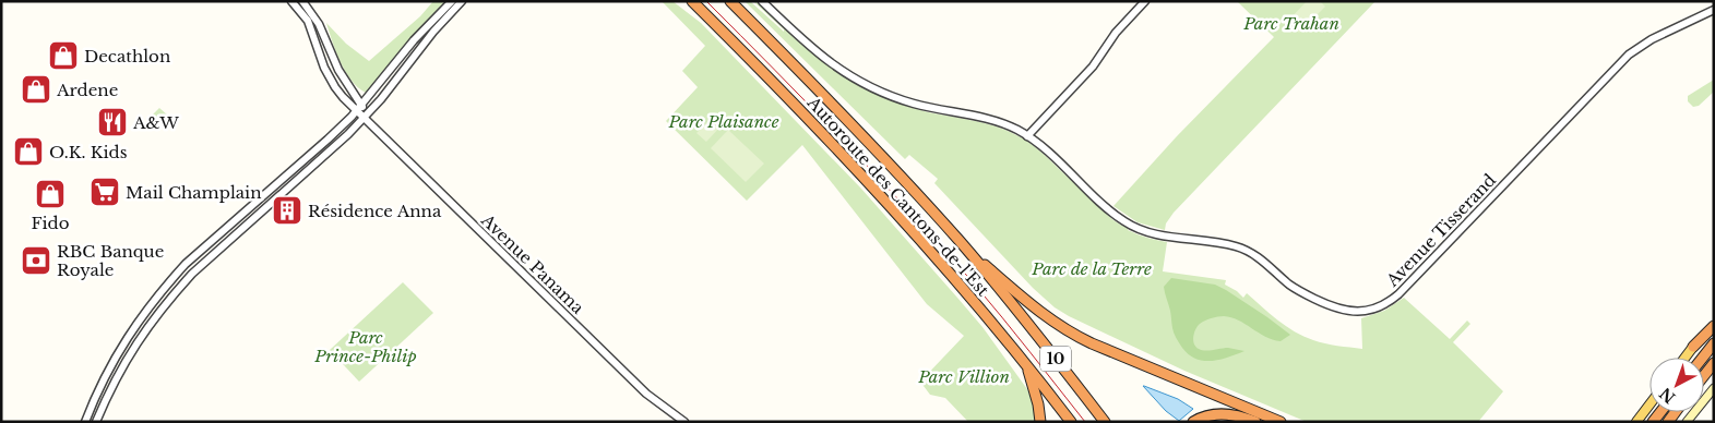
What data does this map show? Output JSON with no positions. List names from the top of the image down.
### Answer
{
  "streets": {
    "highway": ["Autoroute des Cantons-de-l'Est", "10"],
    "street": ["Avenue Tisserand", "Avenue Panama"]
  },
  "parks": [
    "Parc Trahan",
    "Parc Plaisance",
    "Parc de la Terre",
    "Parc Prince-Philip",
    "Parc Villion"
  ],
  "places": {
    "shop": [
      "Decathlon",
      "Ardene",
      "O.K. Kids",
      "Fido"
    ],
    "restaurant": ["A&W"],
    "supermarket": ["Mail Champlain"],
    "building": ["Résidence Anna"],
    "bank": ["RBC Banque Royale"]
  },
  "north": "bottom left"
}
